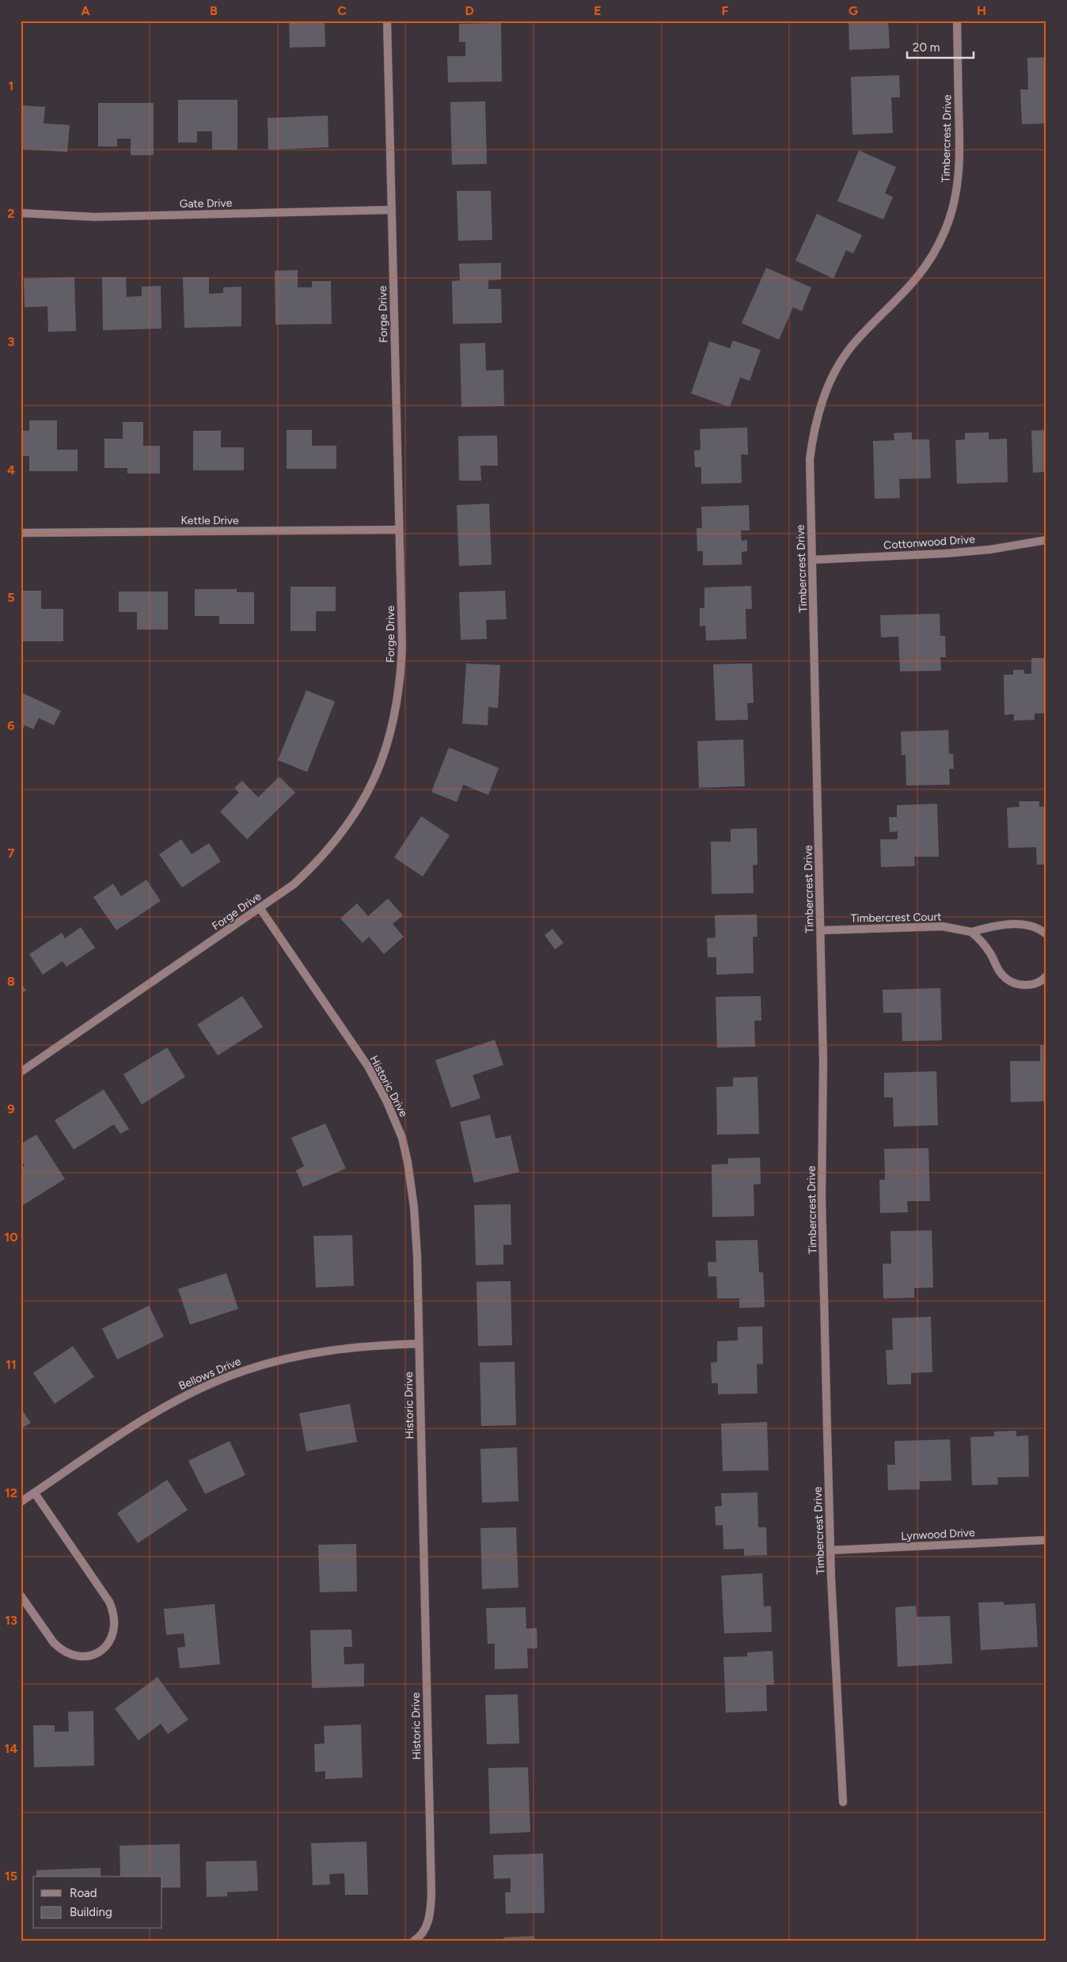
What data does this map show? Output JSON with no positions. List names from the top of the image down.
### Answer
{
  "streets": {
    "street": [
      "Timbercrest Drive",
      "Gate Drive",
      "Forge Drive",
      "Kettle Drive",
      "Cottonwood Drive",
      "Timbercrest Court",
      "Historic Drive",
      "Bellows Drive",
      "Lynwood Drive"
    ]
  },
  "crossings": [
    ["Timbercrest Drive", "Cottonwood Drive"],
    ["Timbercrest Drive", "Timbercrest Court"],
    ["Timbercrest Drive", "Lynwood Drive"],
    ["Gate Drive", "Forge Drive"],
    ["Forge Drive", "Kettle Drive"],
    ["Forge Drive", "Historic Drive"],
    ["Historic Drive", "Bellows Drive"]
  ],
  "legend": ["Road", "Building"],
  "scale_bar": "20 m",
  "grid": {
    "columns": [
      "A",
      "B",
      "C",
      "D",
      "E",
      "F",
      "G",
      "H"
    ],
    "rows": [
      "1",
      "2",
      "3",
      "4",
      "5",
      "6",
      "7",
      "8",
      "9",
      "10",
      "11",
      "12",
      "13",
      "14",
      "15"
    ]
  }
}
